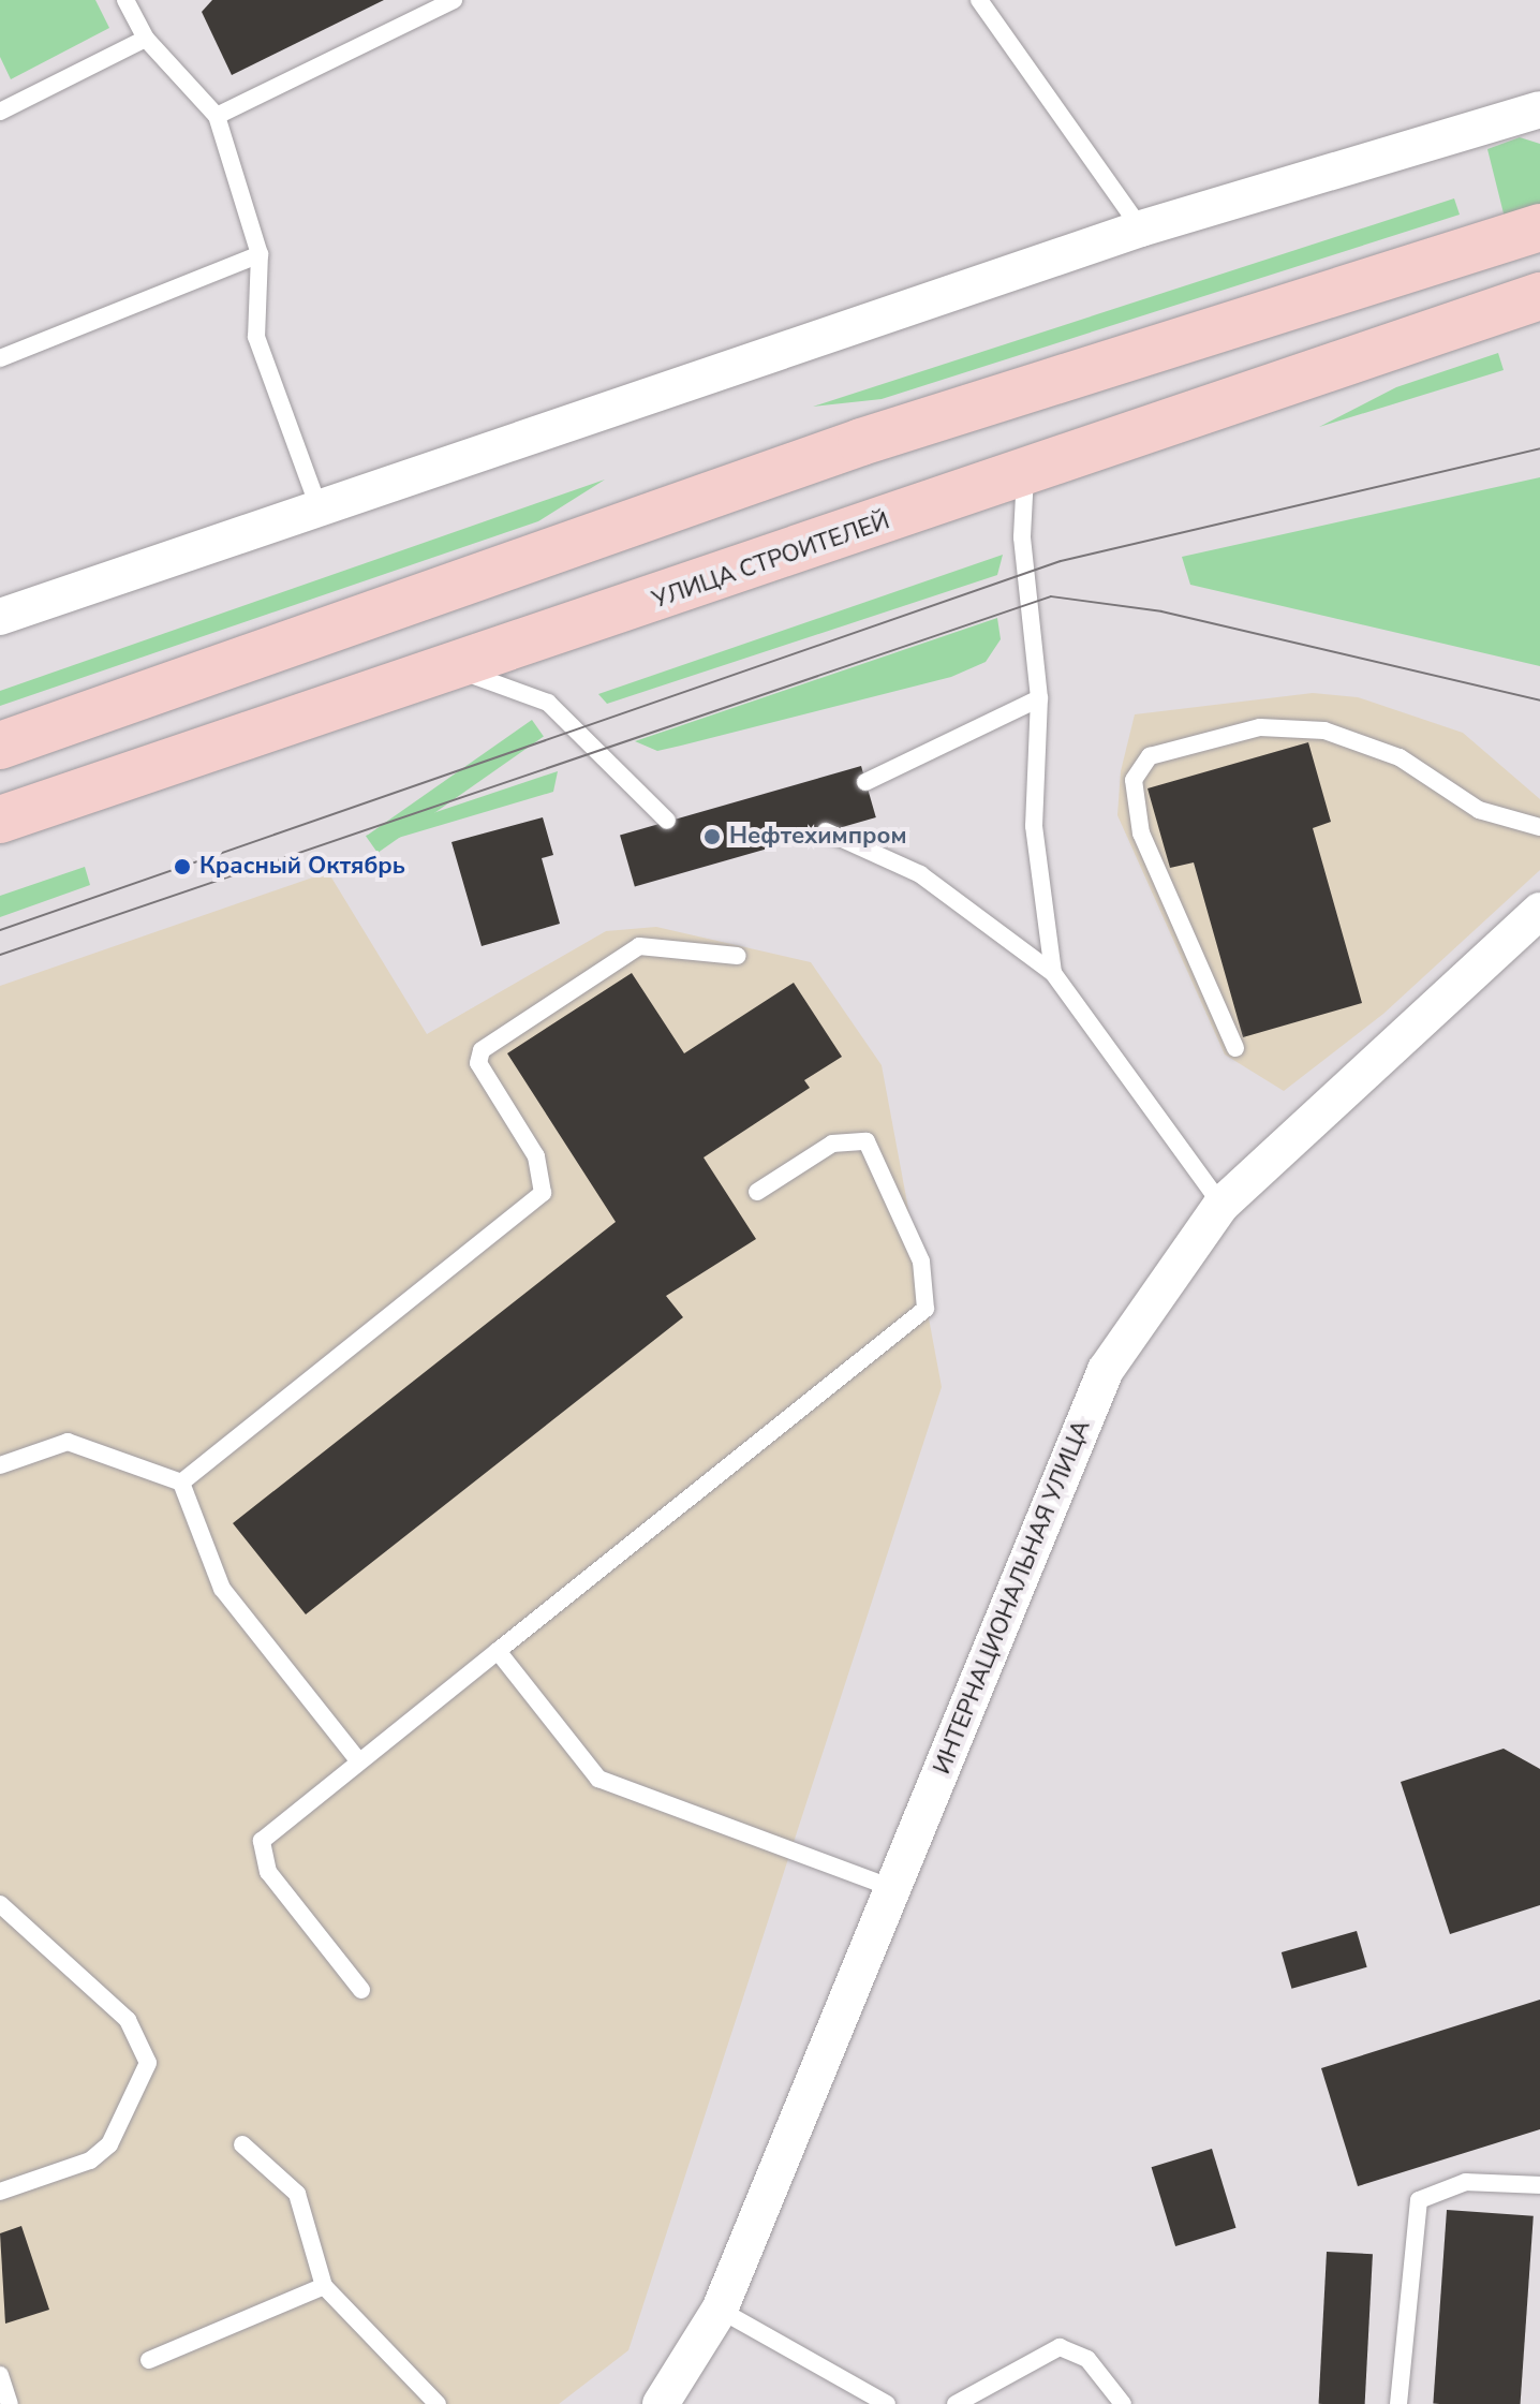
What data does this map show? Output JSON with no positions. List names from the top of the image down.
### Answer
{
  "streets": {
    "main road": ["УЛИЦА СТРОИТЕЛЕЙ"],
    "street": ["ИНТЕРНАЦИОНАЛЬНАЯ УЛИЦА"]
  },
  "places": ["Нефтехимпром", "Красный Октябрь"]
}
